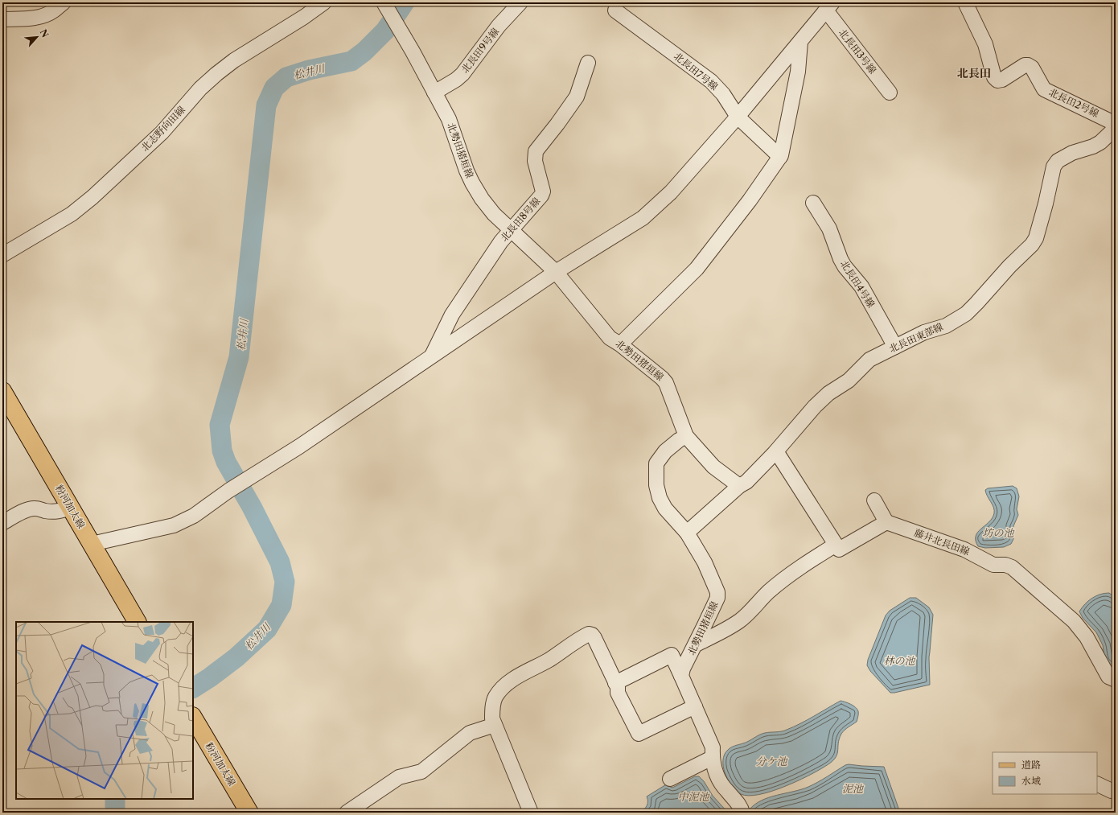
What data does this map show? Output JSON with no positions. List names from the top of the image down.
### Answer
{
  "streets": {
    "main road": ["粉河加太線"],
    "street": [
      "北長田9号線",
      "北長田3号線",
      "北長田7号線",
      "北長田2号線",
      "北志野向田線",
      "北勢田猪垣線",
      "北長田8号線",
      "北長田4号線",
      "北長田東部線",
      "藤井北長田線"
    ]
  },
  "crossings": [
    ["北長田9号線", "北勢田猪垣線"],
    ["北勢田猪垣線", "北長田8号線"],
    ["北勢田猪垣線", "北長田東部線"],
    ["北長田4号線", "北長田東部線"]
  ],
  "districts": ["北長田"],
  "water": [
    "松井川",
    "坊の池",
    "林の池",
    "分ケ池",
    "泥池",
    "中泥池"
  ],
  "legend": ["道路", "水域"],
  "north": "top right"
}
